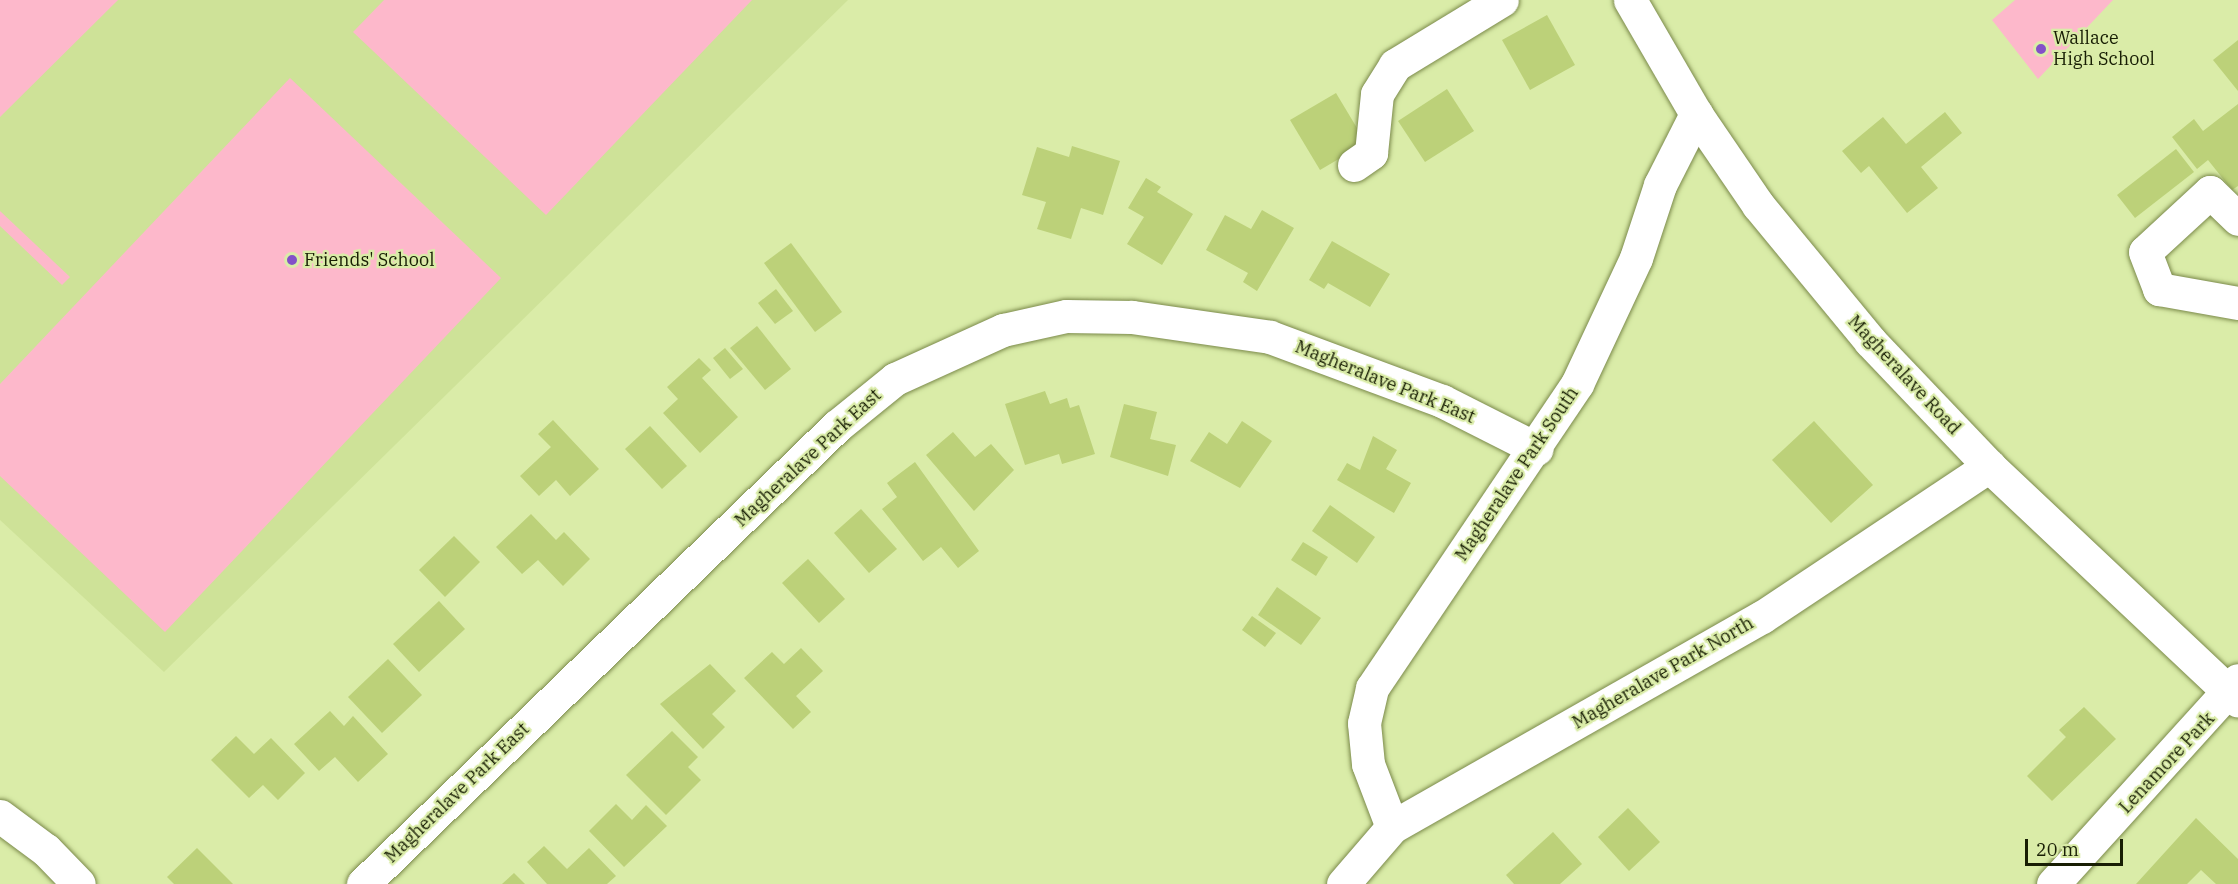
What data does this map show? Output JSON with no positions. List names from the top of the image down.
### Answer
{
  "streets": {
    "street": [
      "Magheralave Road",
      "Magheralave Park East",
      "Magheralave Park South",
      "Magheralave Park North",
      "Lenamore Park"
    ]
  },
  "crossings": [
    ["Magheralave Road", "Magheralave Park South"],
    ["Magheralave Road", "Magheralave Park North"],
    ["Magheralave Road", "Lenamore Park"],
    ["Magheralave Park East", "Magheralave Park South"],
    ["Magheralave Park South", "Magheralave Park North"]
  ],
  "places": ["Wallace High School", "Friends' School"],
  "scale_bar": "20 m"
}
